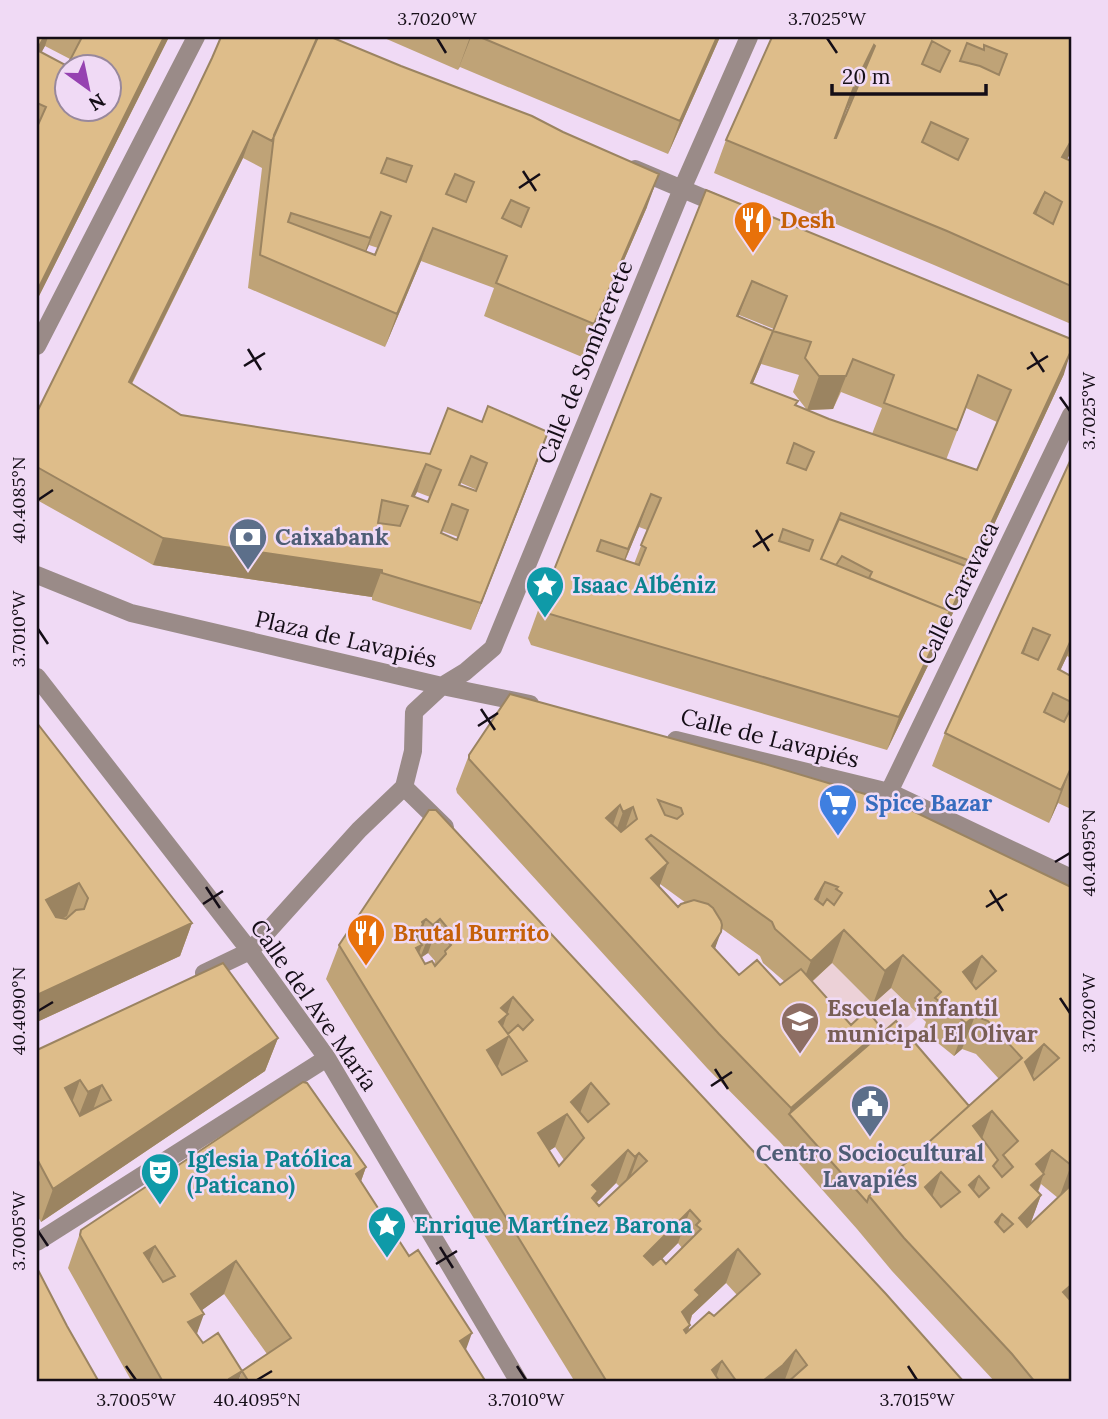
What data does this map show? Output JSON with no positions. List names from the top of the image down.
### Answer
{
  "streets": {
    "street": [
      "Calle de Sombrerete",
      "Calle Caravaca",
      "Plaza de Lavapiés",
      "Calle de Lavapiés",
      "Calle del Ave María"
    ]
  },
  "crossings": [
    ["Calle de Sombrerete", "Plaza de Lavapiés"],
    ["Calle Caravaca", "Calle de Lavapiés"]
  ],
  "places": {
    "restaurant": ["Desh", "Brutal Burrito"],
    "bank": ["Caixabank"],
    "place": ["Isaac Albéniz", "Enrique Martínez Barona"],
    "supermarket": ["Spice Bazar"],
    "school or university": ["Escuela infantil municipal El Olivar"],
    "public building": ["Centro Sociocultural Lavapiés"],
    "theatre": ["Iglesia Patólica (Paticano)"]
  },
  "scale_bar": "20 m",
  "north": "bottom right",
  "coordinates": [
    "3.7020°W",
    "3.7025°W",
    "40.4085°N",
    "3.7010°W",
    "40.4095°N",
    "40.4090°N",
    "3.7005°W",
    "3.7015°W"
  ]
}
